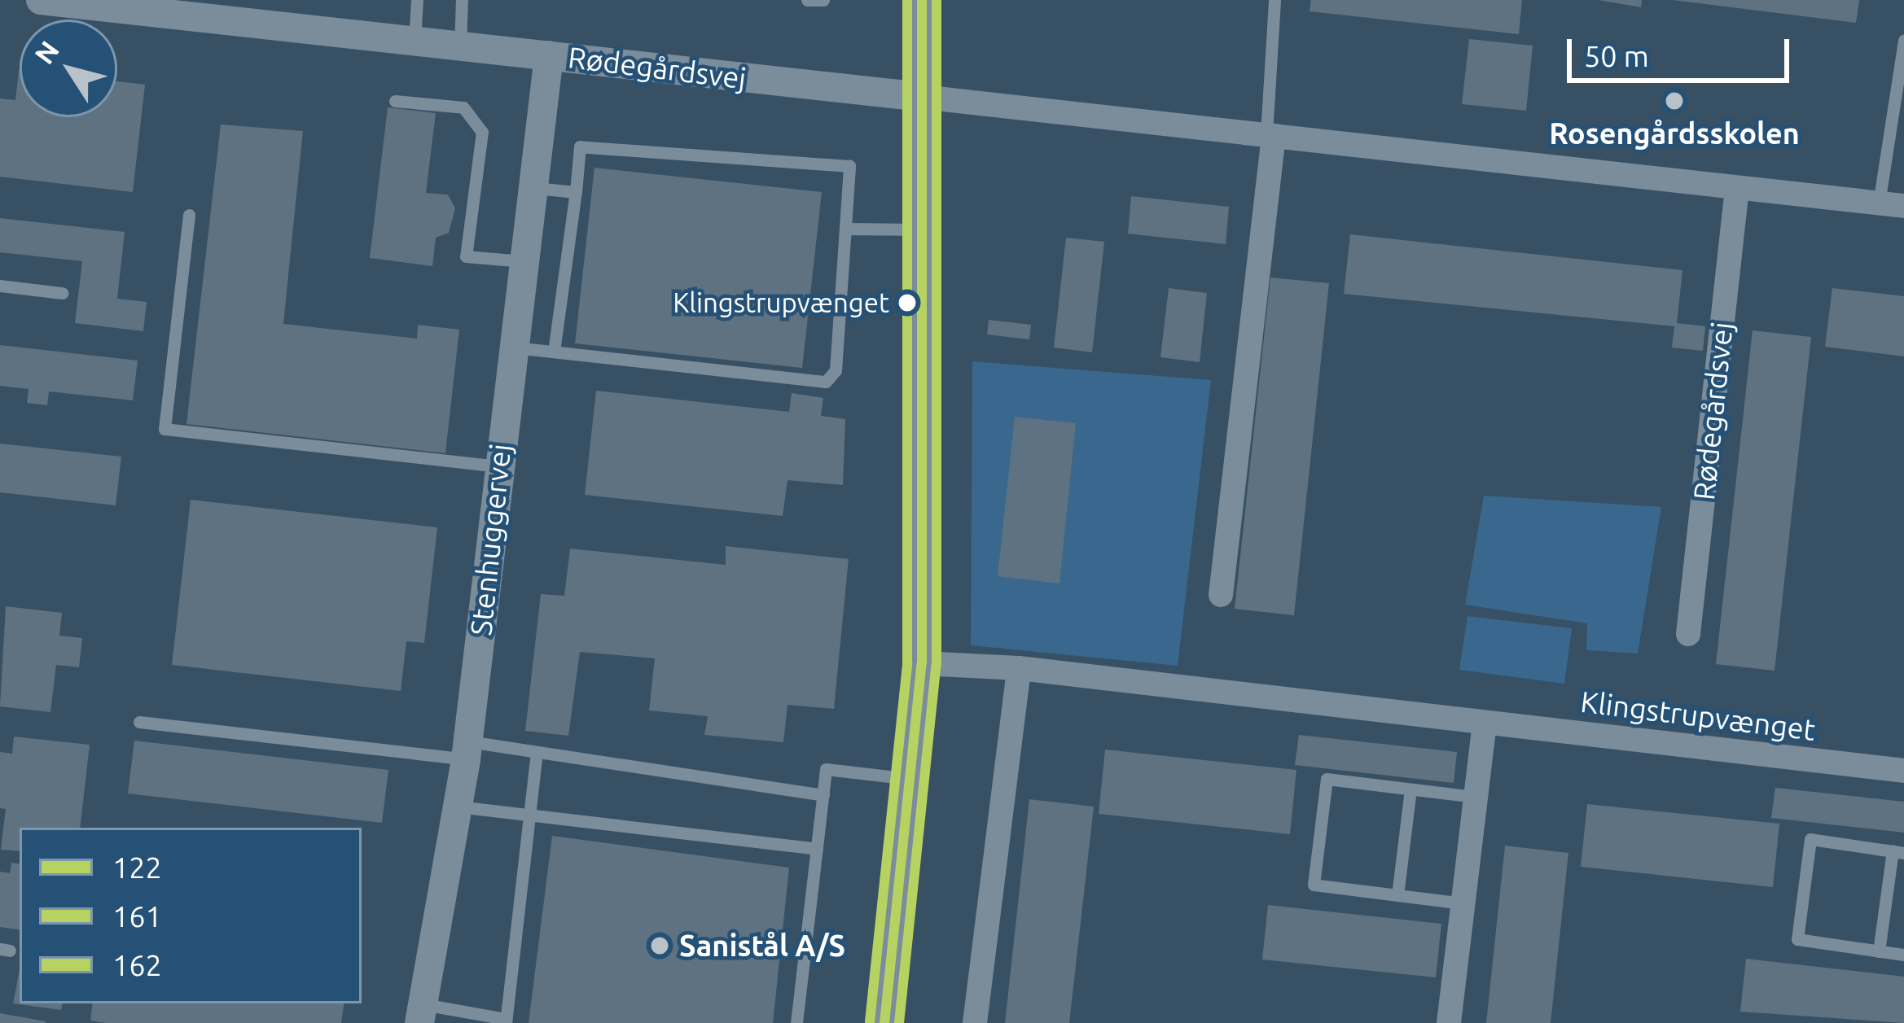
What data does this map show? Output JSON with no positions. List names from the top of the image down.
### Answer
{
  "streets": {
    "street": ["Rødegårdsvej", "Stenhuggervej", "Klingstrupvænget"]
  },
  "crossings": [
    ["Rødegårdsvej", "Stenhuggervej"]
  ],
  "places": ["Rosengårdsskolen", "Klingstrupvænget", "Sanistål A/S"],
  "lines": ["transit line 122", "transit line 161", "transit line 162"],
  "legend": ["122", "161", "162"],
  "scale_bar": "50 m",
  "north": "top left"
}
